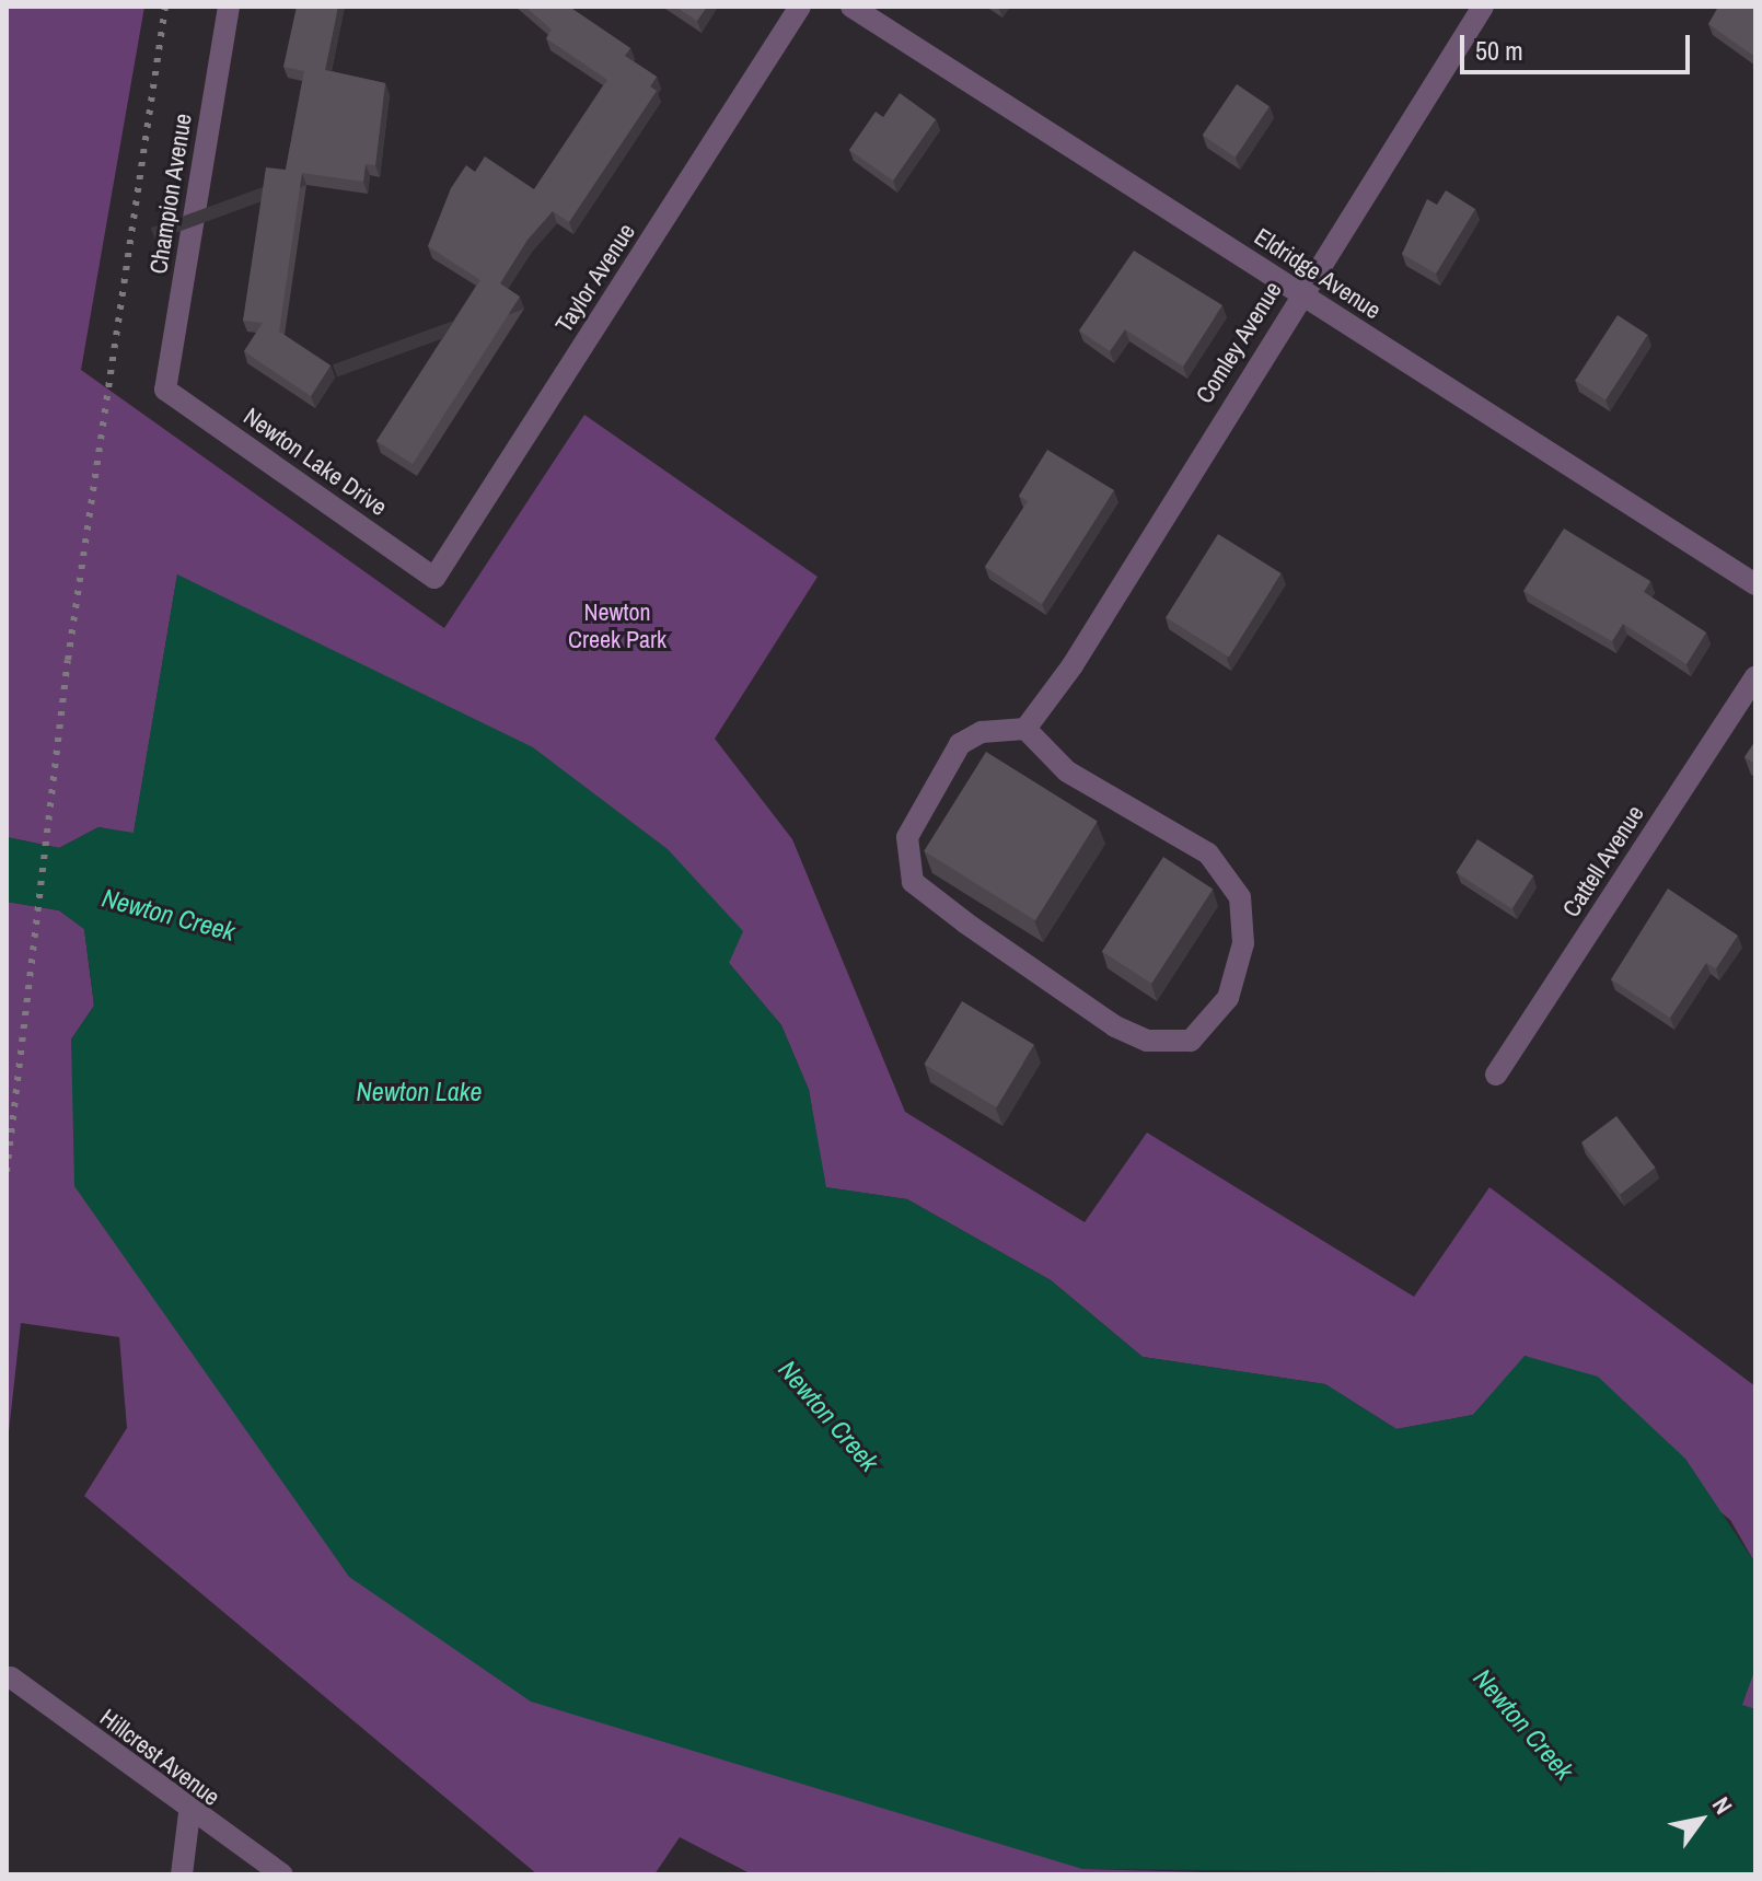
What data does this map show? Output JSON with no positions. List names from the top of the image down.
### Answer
{
  "streets": {
    "street": [
      "Champion Avenue",
      "Eldridge Avenue",
      "Taylor Avenue",
      "Comley Avenue",
      "Newton Lake Drive",
      "Cattell Avenue",
      "Hillcrest Avenue"
    ]
  },
  "crossings": [
    ["Champion Avenue", "Newton Lake Drive"],
    ["Eldridge Avenue", "Comley Avenue"],
    ["Taylor Avenue", "Newton Lake Drive"]
  ],
  "water": ["Newton Creek", "Newton Lake"],
  "parks": ["Newton Creek Park"],
  "scale_bar": "50 m",
  "north": "top right"
}
